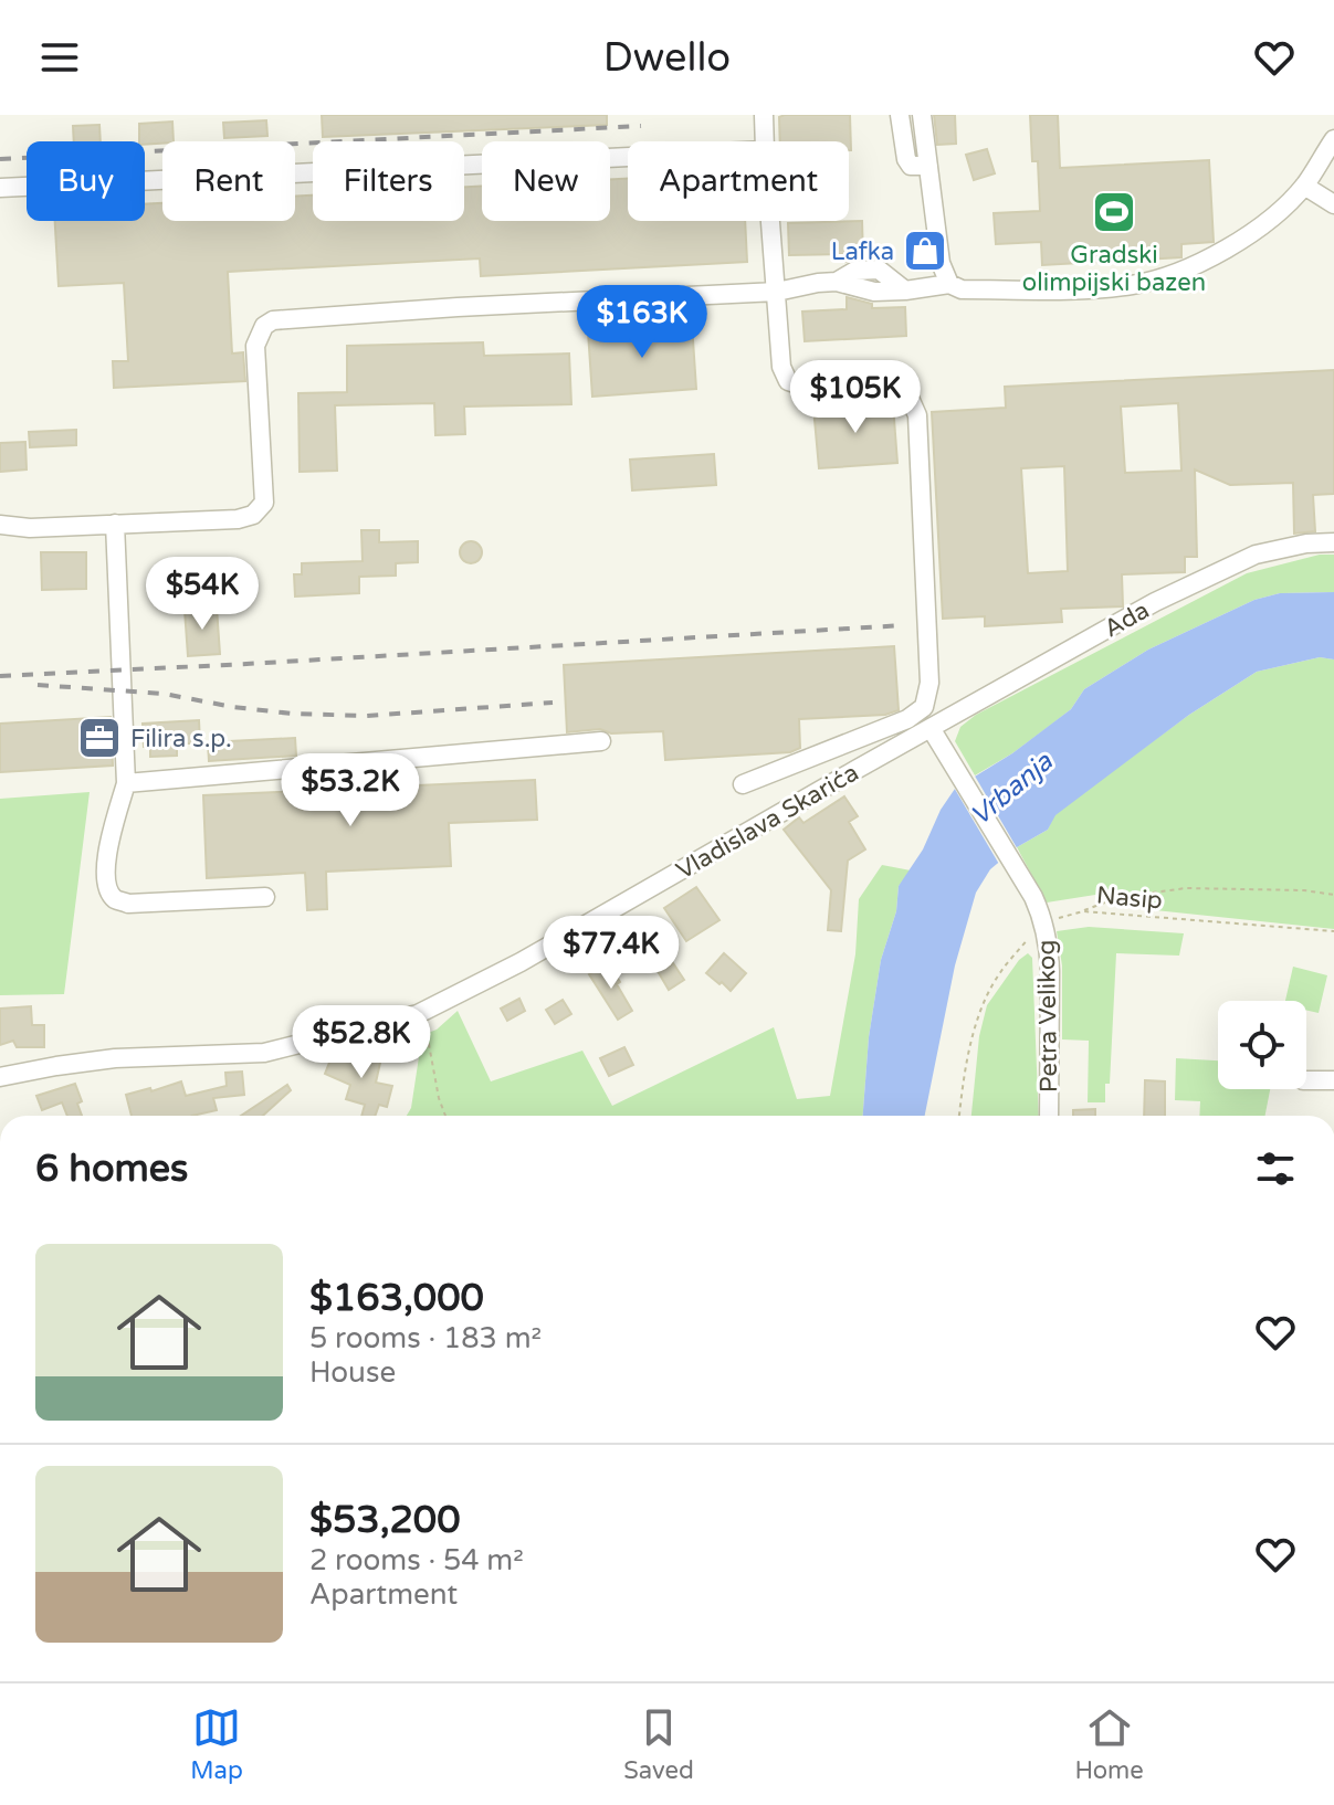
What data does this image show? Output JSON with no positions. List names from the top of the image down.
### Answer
{
  "streets": {
    "street": ["Ada", "Vladislava Skarića", "Petra Velikog"],
    "path": ["Nasip"]
  },
  "crossings": [
    ["Ada", "Vladislava Skarića"],
    ["Ada", "Petra Velikog"],
    ["Vladislava Skarića", "Petra Velikog"],
    ["Nasip", "Petra Velikog"]
  ],
  "water": ["Vrbanja"],
  "places": {
    "sports": ["Gradski olimpijski bazen"],
    "shop": ["Lafka"],
    "office": ["Filira s.p."]
  },
  "page": {
    "header": "Dwello",
    "chip": [
      "Buy",
      "Rent",
      "Filters",
      "New",
      "Apartment"
    ],
    "price": [
      "$163K",
      "$105K",
      "$54K",
      "$53.2K",
      "$77.4K",
      "$52.8K"
    ],
    "heading": "6 homes",
    "list": [
      {
        "name": "$163,000",
        "note": "5 rooms · 183 m² · House"
      },
      {
        "name": "$53,200",
        "note": "2 rooms · 54 m² · Apartment"
      }
    ],
    "tabs": ["Map", "Saved", "Home"]
  }
}
